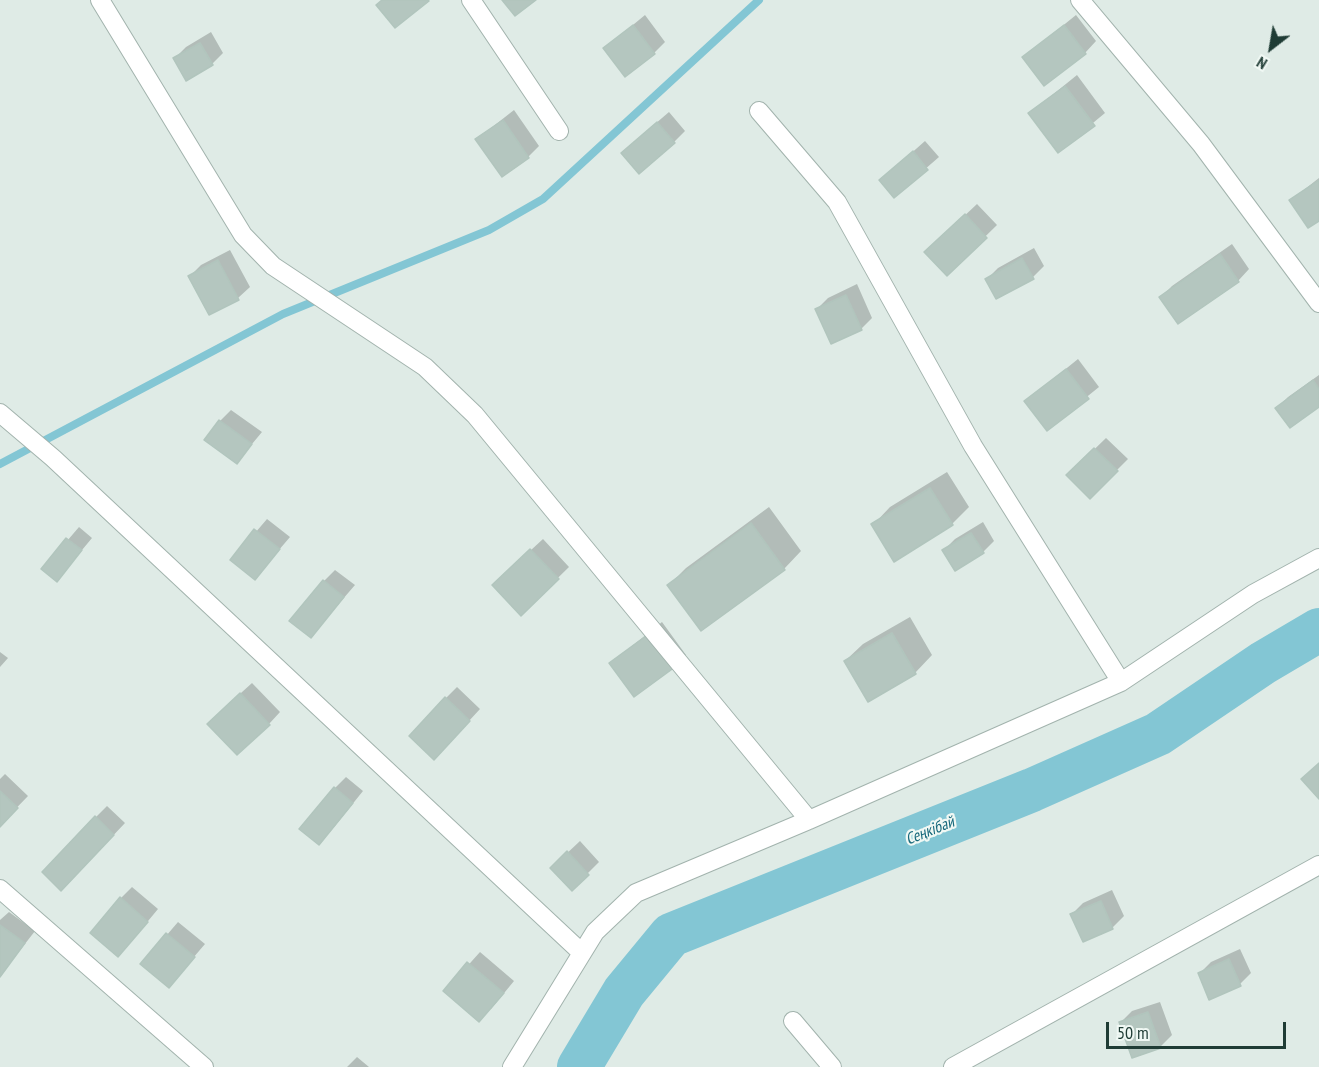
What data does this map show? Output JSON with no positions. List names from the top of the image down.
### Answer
{
  "water": ["Сеңкібай"],
  "scale_bar": "50 m",
  "north": "bottom left"
}
